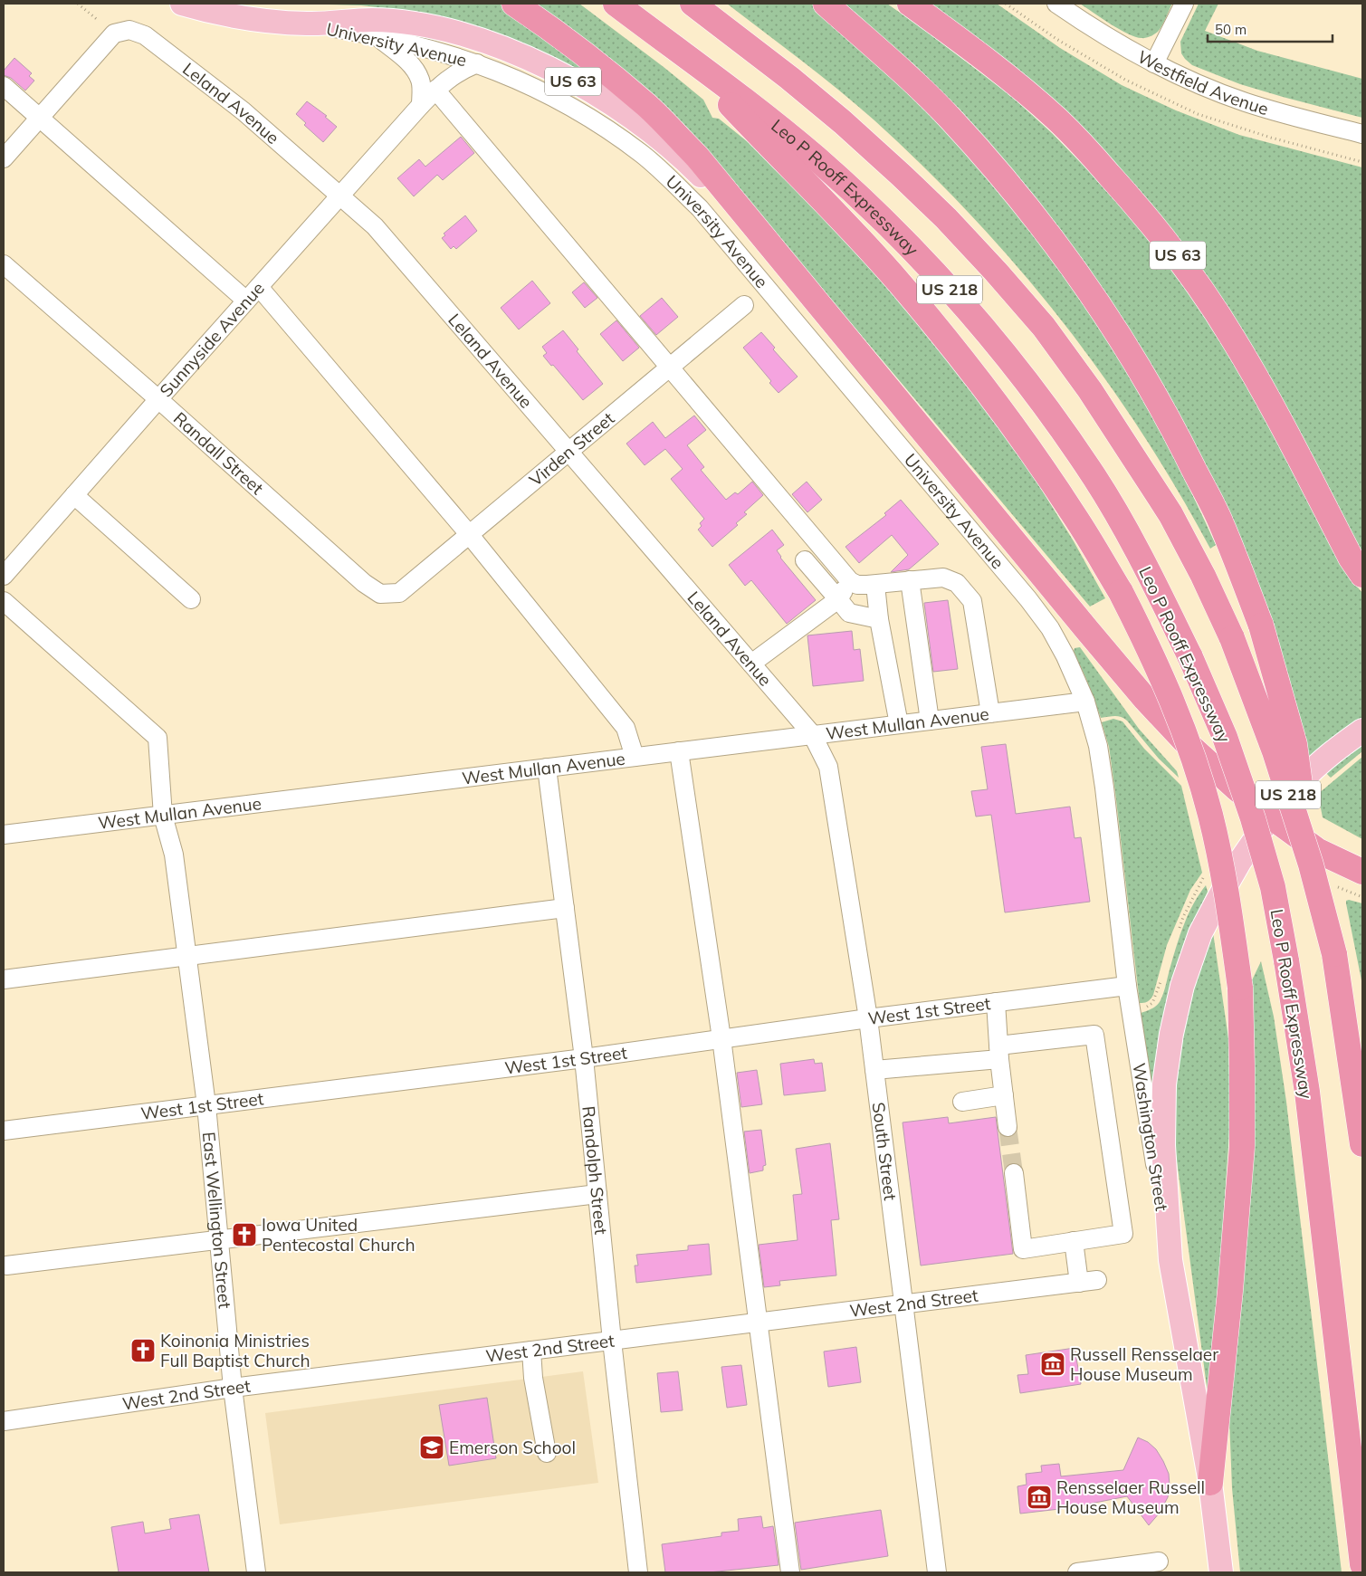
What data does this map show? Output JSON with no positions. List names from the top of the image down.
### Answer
{
  "streets": {
    "highway": ["US 63", "Leo P Rooff Expressway", "US 218"],
    "main road": ["University Avenue", "Washington Street"],
    "street": [
      "Westfield Avenue",
      "Leland Avenue",
      "Sunnyside Avenue",
      "Virden Street",
      "Randall Street",
      "West Mullan Avenue",
      "West 1st Street",
      "South Street",
      "Randolph Street",
      "East Wellington Street",
      "West 2nd Street"
    ]
  },
  "crossings": [
    ["University Avenue", "US 63"],
    ["University Avenue", "Sunnyside Avenue"],
    ["University Avenue", "West Mullan Avenue"],
    ["University Avenue", "Washington Street"],
    ["Leland Avenue", "Sunnyside Avenue"],
    ["Leland Avenue", "Virden Street"],
    ["Leland Avenue", "West Mullan Avenue"],
    ["Leland Avenue", "South Street"],
    ["Sunnyside Avenue", "Randall Street"],
    ["Virden Street", "Randall Street"],
    ["West Mullan Avenue", "Washington Street"],
    ["West Mullan Avenue", "South Street"],
    ["West Mullan Avenue", "Randolph Street"],
    ["West Mullan Avenue", "East Wellington Street"],
    ["West 1st Street", "Washington Street"],
    ["West 1st Street", "South Street"],
    ["West 1st Street", "Randolph Street"],
    ["West 1st Street", "East Wellington Street"],
    ["South Street", "West 2nd Street"],
    ["Randolph Street", "West 2nd Street"],
    ["East Wellington Street", "West 2nd Street"]
  ],
  "places": {
    "church": ["Iowa United Pentecostal Church", "Koinonia Ministries Full Baptist Church"],
    "museum": ["Russell Rensselaer House Museum", "Rensselaer Russell House Museum"],
    "school or university": ["Emerson School"]
  },
  "scale_bar": "50 m"
}
